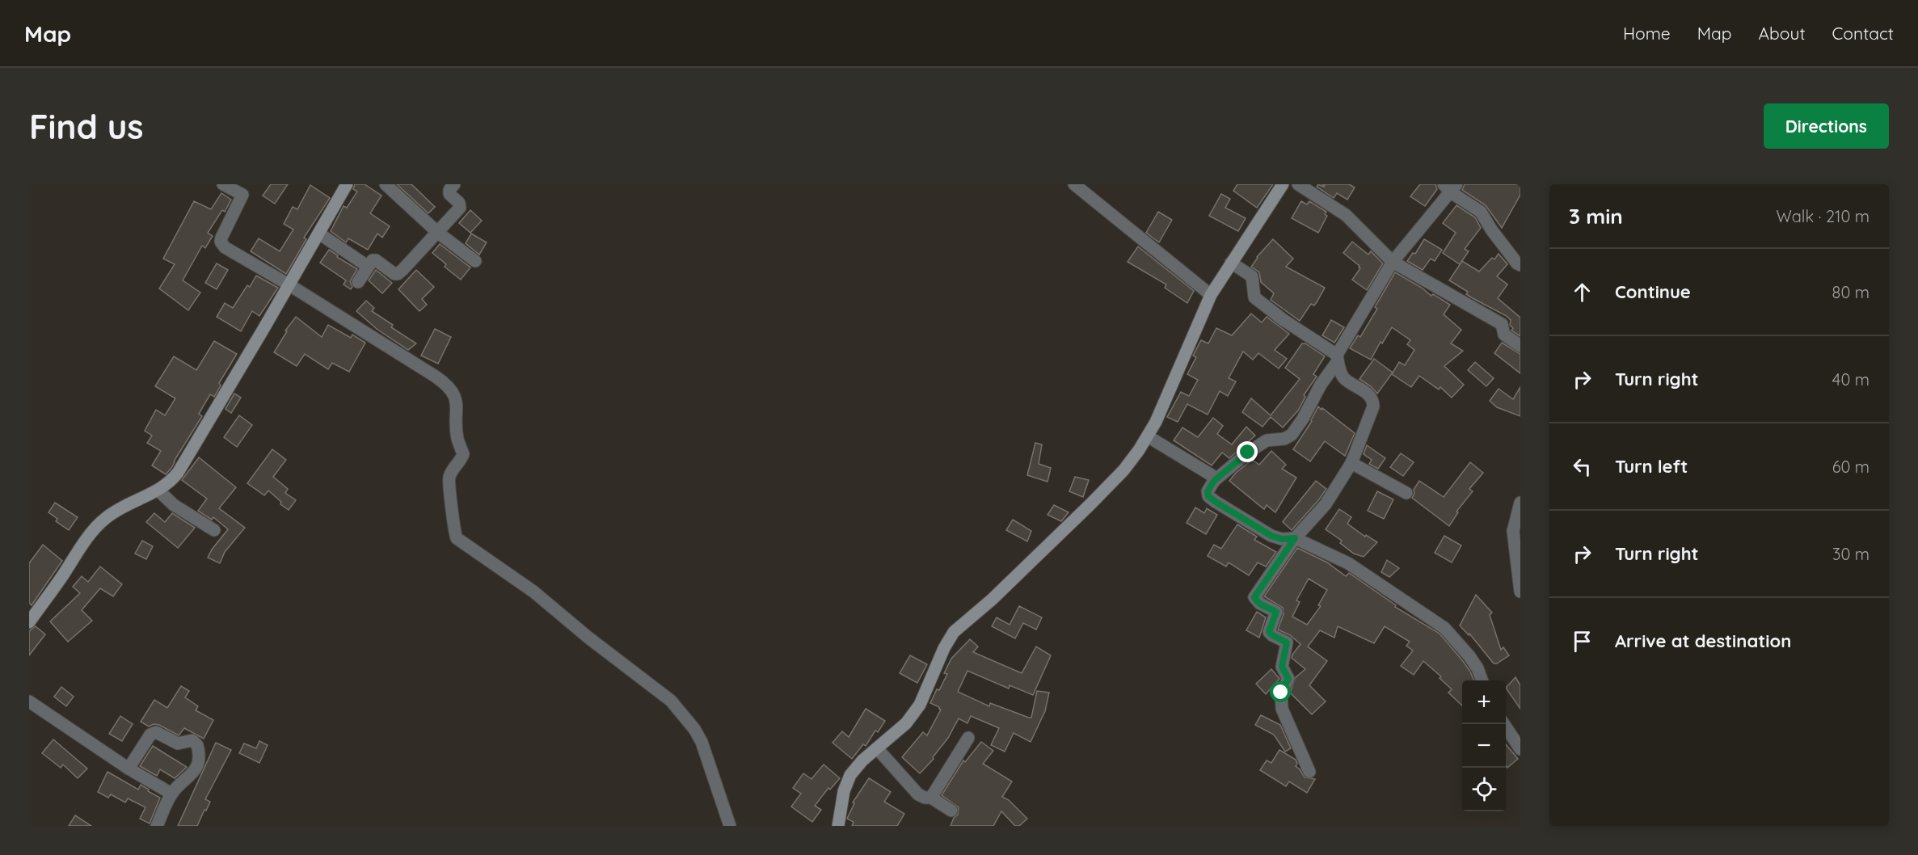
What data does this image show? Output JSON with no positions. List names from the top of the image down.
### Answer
{
  "page": {
    "header": "Map",
    "nav": [
      "Home",
      "Map",
      "About",
      "Contact"
    ],
    "buttons": "Directions",
    "title": "Find us",
    "heading": ["3 min", "Walk · 210 m"],
    "list": [
      ["Continue", "80 m"],
      ["Turn right", "40 m"],
      ["Turn left", "60 m"],
      ["Turn right", "30 m"],
      "Arrive at destination"
    ],
    "map_buttons": ["+", "−"]
  }
}
